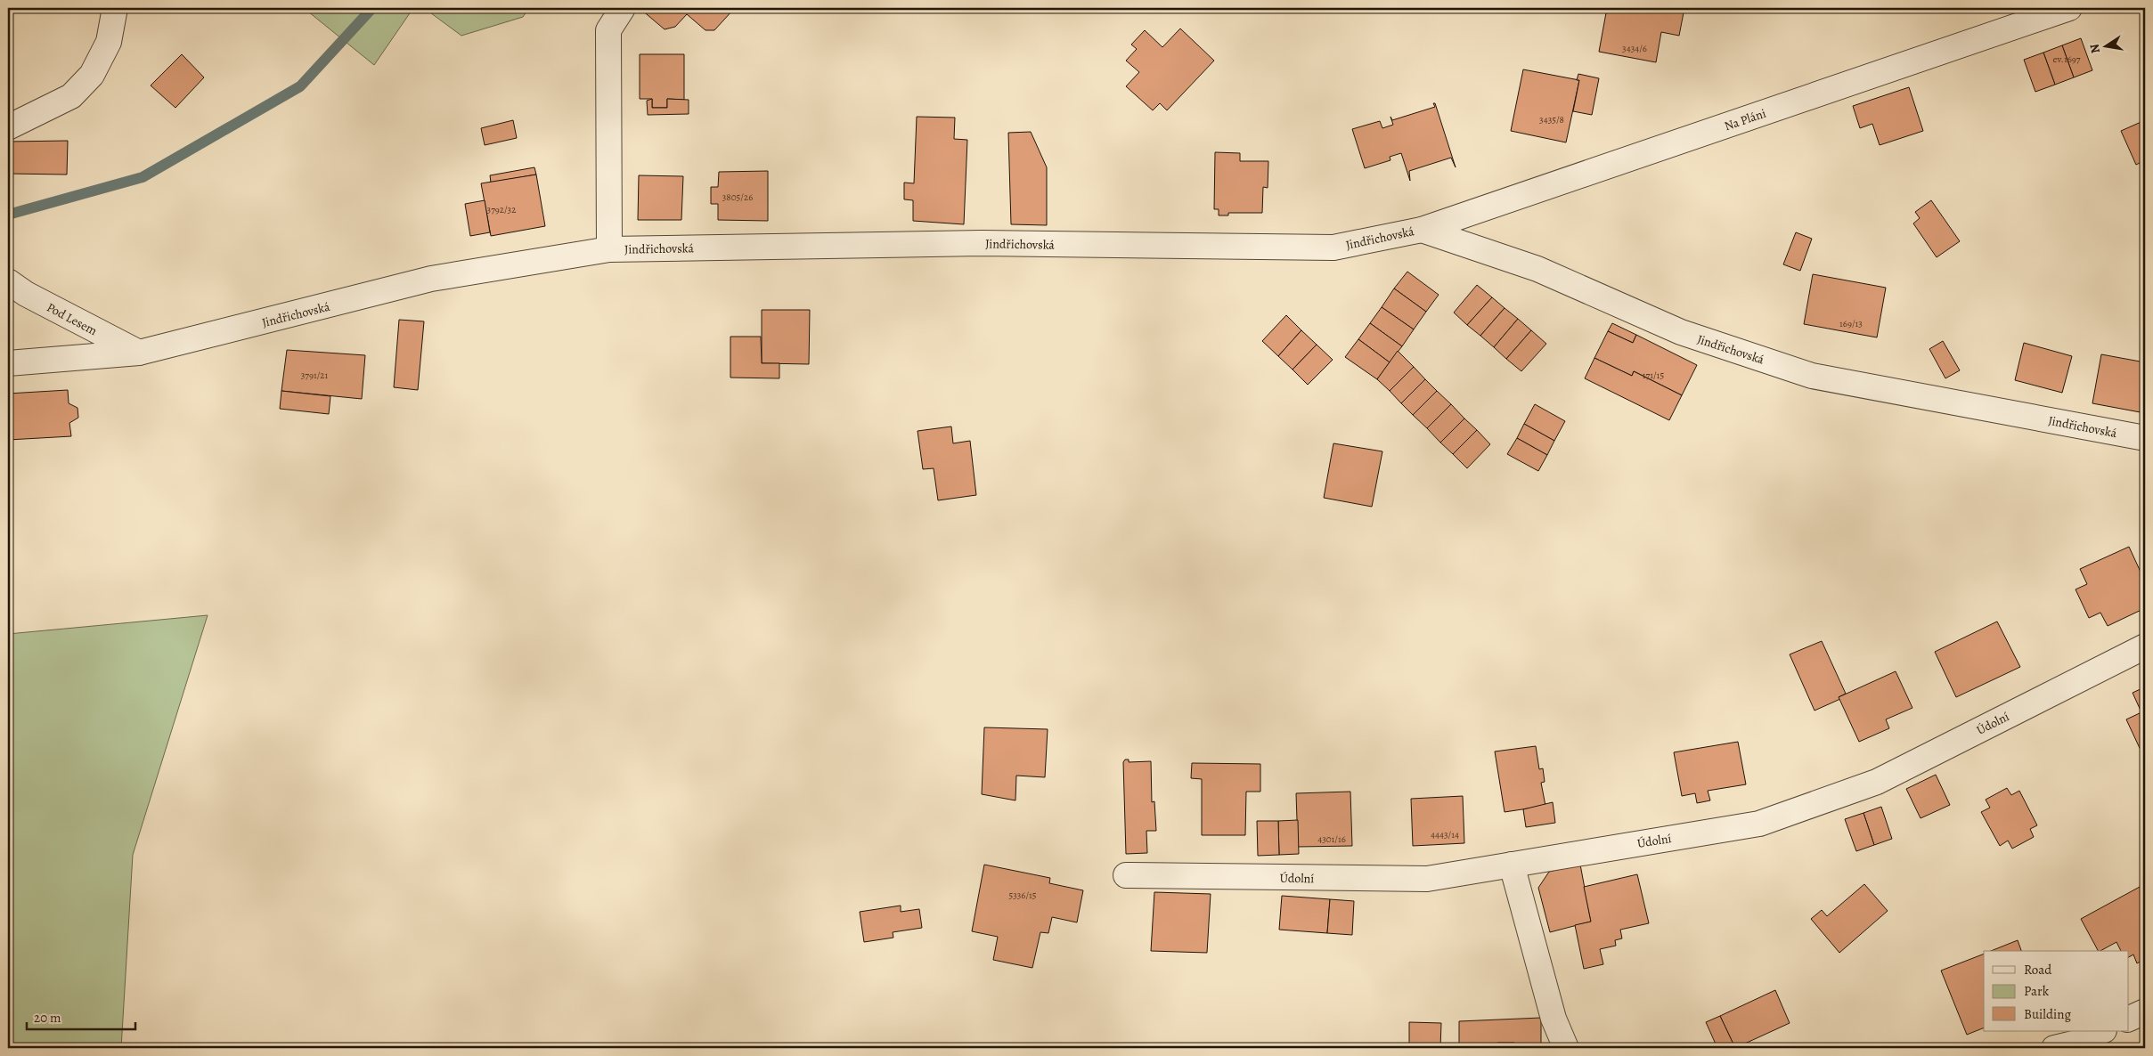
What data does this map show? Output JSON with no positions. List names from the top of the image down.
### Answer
{
  "streets": {
    "street": [
      "Na Pláni",
      "Jindřichovská",
      "Pod Lesem",
      "Údolní"
    ]
  },
  "crossings": [
    ["Na Pláni", "Jindřichovská"],
    ["Jindřichovská", "Pod Lesem"]
  ],
  "house_numbers": [
    "3434/6",
    "ev.1697",
    "3435/8",
    "3805/26",
    "3792/32",
    "169/13",
    "3791/21",
    "171/15",
    "4443/14",
    "4301/16",
    "5336/15"
  ],
  "legend": ["Road", "Park", "Building"],
  "scale_bar": "20 m",
  "north": "left"
}
